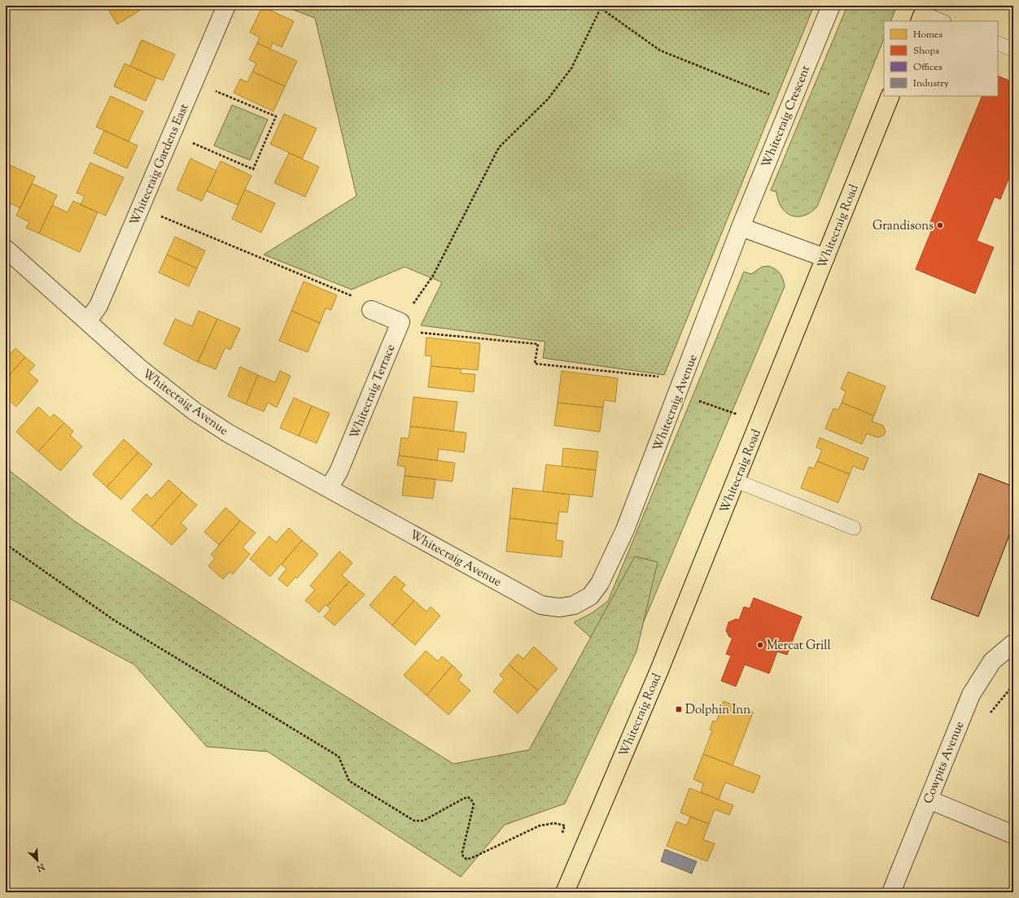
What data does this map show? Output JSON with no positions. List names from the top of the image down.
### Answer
{
  "streets": {
    "main road": ["Whitecraig Road"],
    "street": [
      "Whitecraig Crescent",
      "Whitecraig Gardens East",
      "Whitecraig Terrace",
      "Whitecraig Avenue",
      "Cowpits Avenue"
    ]
  },
  "crossings": [
    ["Whitecraig Crescent", "Whitecraig Avenue"],
    ["Whitecraig Gardens East", "Whitecraig Avenue"],
    ["Whitecraig Terrace", "Whitecraig Avenue"]
  ],
  "places": {
    "other": ["Grandisons", "Mercat Grill"],
    "transit": ["Dolphin Inn"]
  },
  "legend": [
    "Homes",
    "Shops",
    "Offices",
    "Industry"
  ],
  "north": "bottom right"
}
